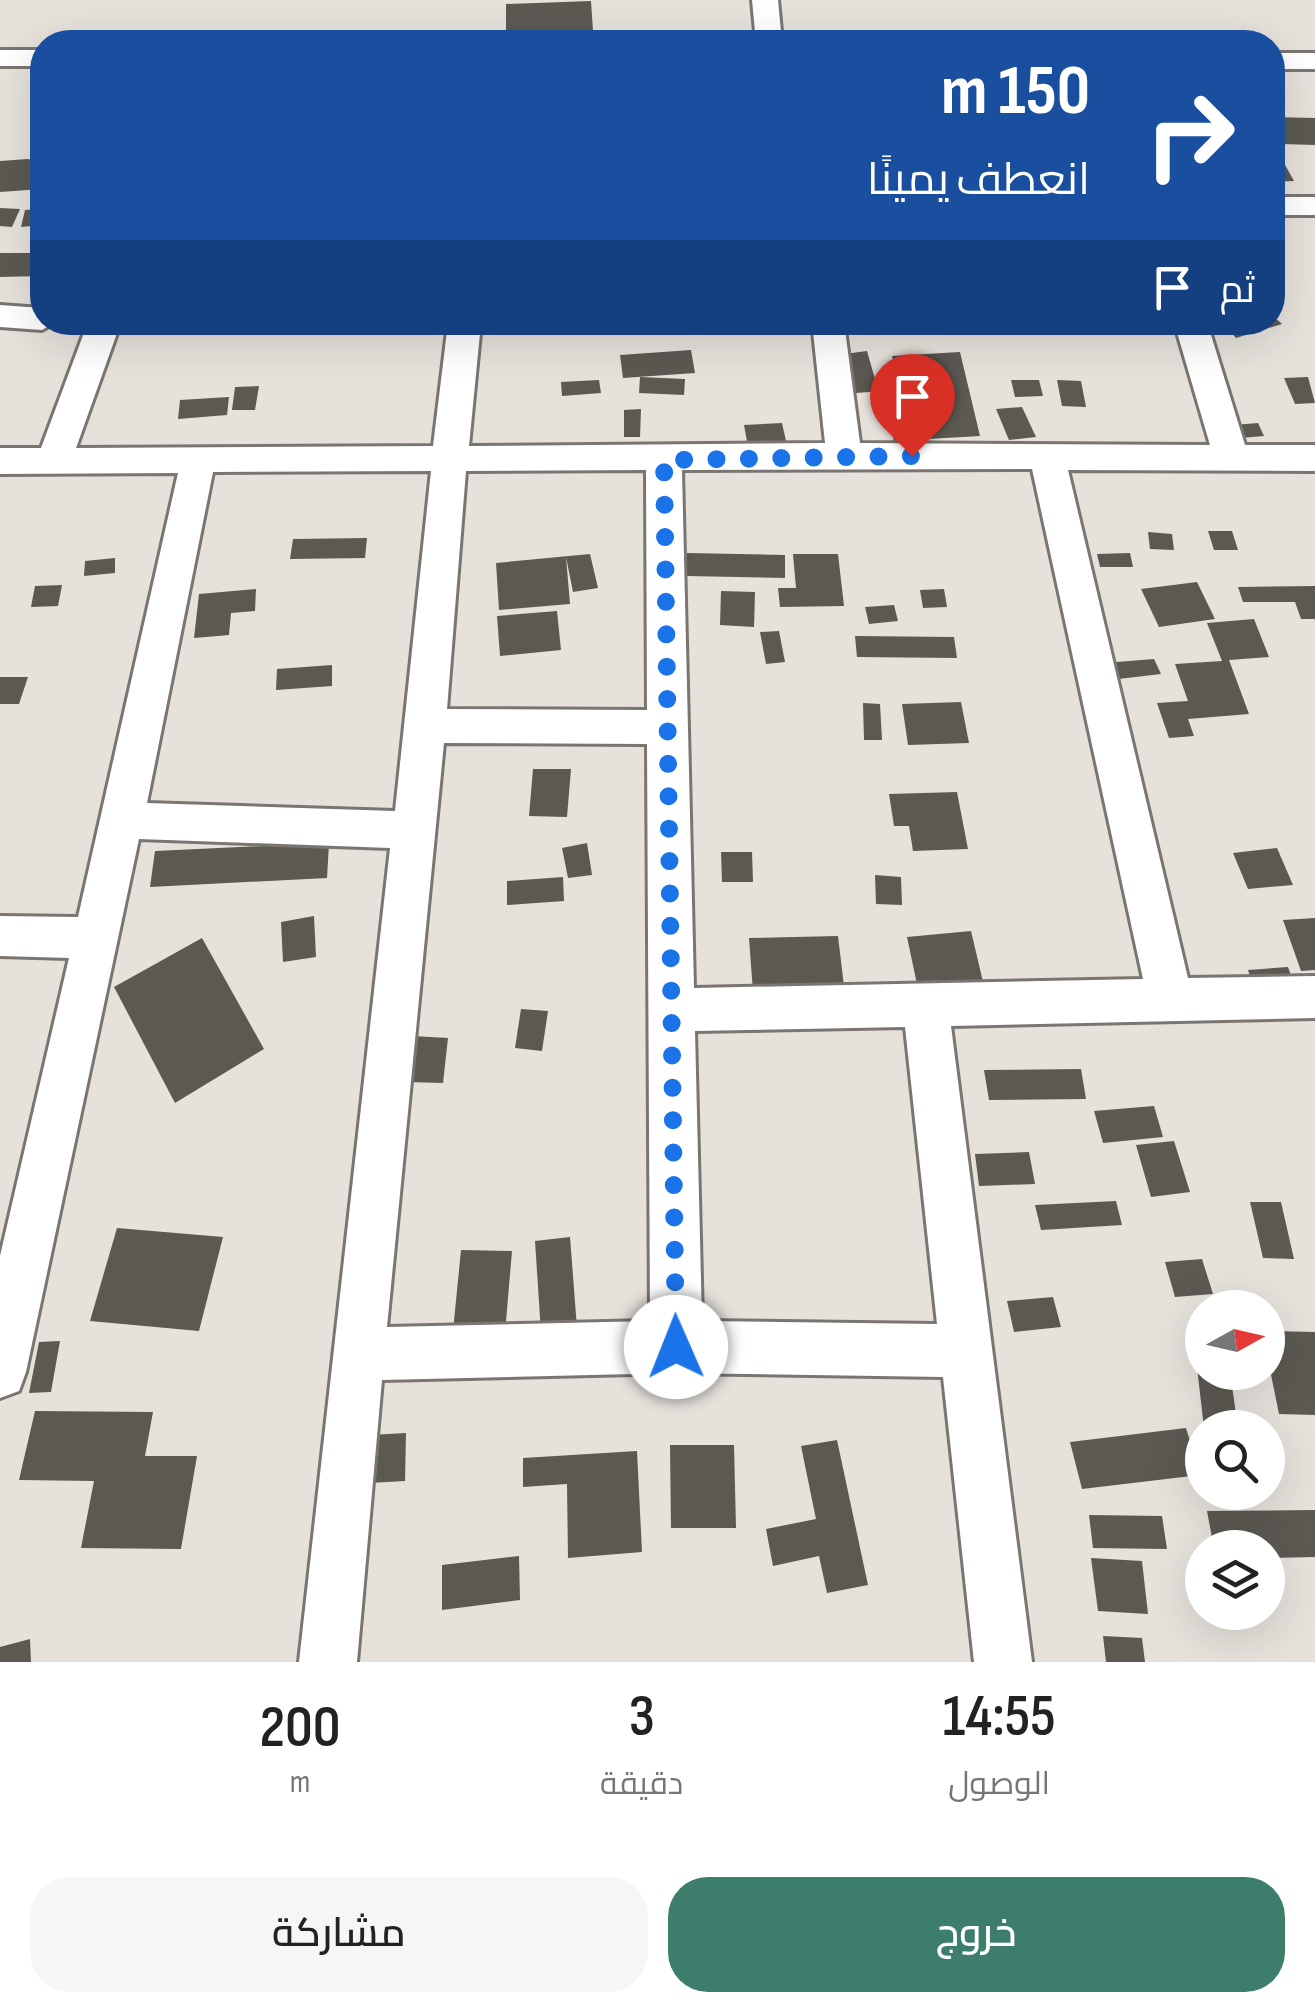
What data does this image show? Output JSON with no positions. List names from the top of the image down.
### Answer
{
  "north": "right",
  "page": {
    "turn": ["150 m", "انعطف يمينًا"],
    "then": "ثم",
    "eta": [
      "14:55",
      "الوصول",
      "3",
      "دقيقة",
      "200",
      "m"
    ],
    "buttons": ["خروج", "مشاركة"]
  }
}
